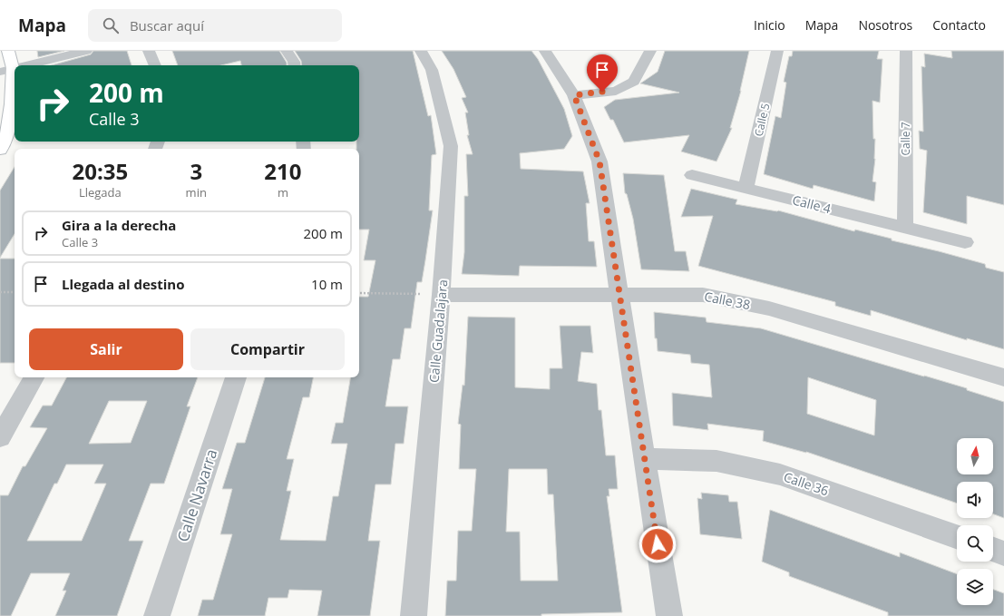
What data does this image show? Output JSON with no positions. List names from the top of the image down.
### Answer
{
  "streets": {
    "street": [
      "Calle 5",
      "Calle 7",
      "Calle 4",
      "Calle 38",
      "Calle Guadalajara",
      "Calle 36",
      "Calle Navarra"
    ]
  },
  "crossings": [
    ["Calle 5", "Calle 4"],
    ["Calle 7", "Calle 4"],
    ["Calle 38", "Calle Guadalajara"]
  ],
  "north": "top",
  "page": {
    "header": "Mapa",
    "search": "Buscar aquí",
    "nav": [
      "Inicio",
      "Mapa",
      "Nosotros",
      "Contacto"
    ],
    "turn": ["200 m", "Calle 3"],
    "eta": [
      "20:35",
      "Llegada",
      "3",
      "min",
      "210",
      "m"
    ],
    "list": [
      {
        "name": "Gira a la derecha",
        "note": "Calle 3",
        "value": "200 m"
      },
      {
        "name": "Llegada al destino",
        "value": "10 m"
      }
    ],
    "buttons": ["Salir", "Compartir"]
  }
}
